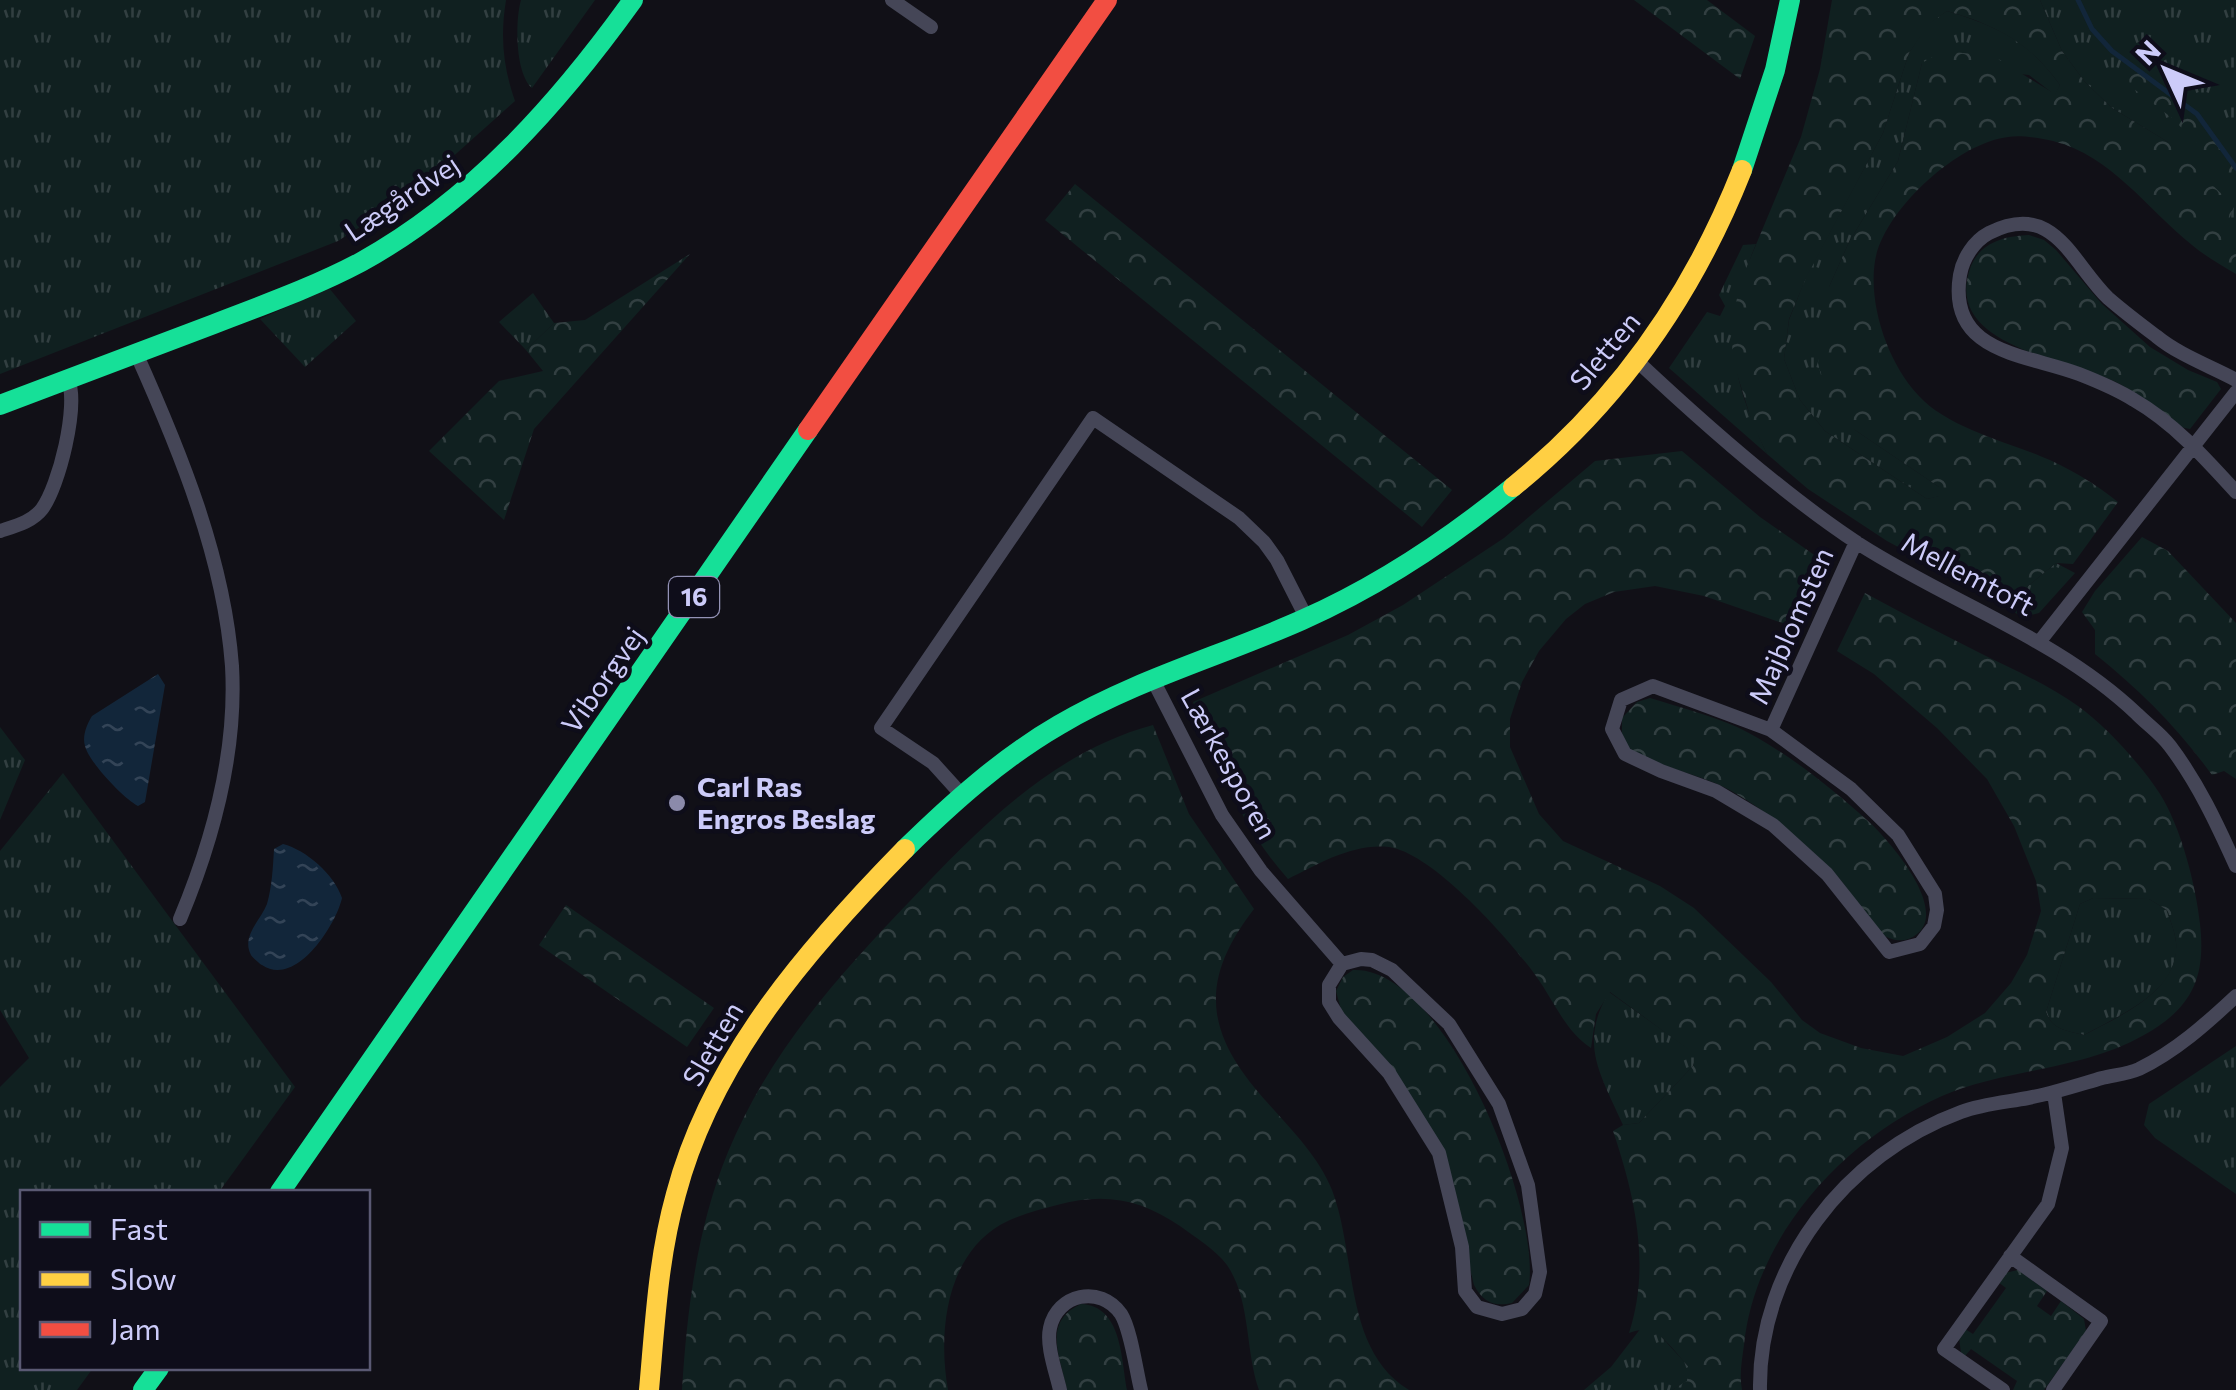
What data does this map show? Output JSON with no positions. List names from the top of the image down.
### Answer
{
  "streets": {
    "street": [
      "Lægårdvej",
      "Sletten",
      "Mellemtoft",
      "16",
      "Majblomsten",
      "Viborgvej",
      "Lærkesporen"
    ]
  },
  "crossings": [
    ["Sletten", "Mellemtoft"],
    ["Sletten", "Lærkesporen"],
    ["Mellemtoft", "Majblomsten"]
  ],
  "places": ["Carl Ras Engros Beslag"],
  "legend": ["Fast", "Slow", "Jam"],
  "north": "top left"
}
